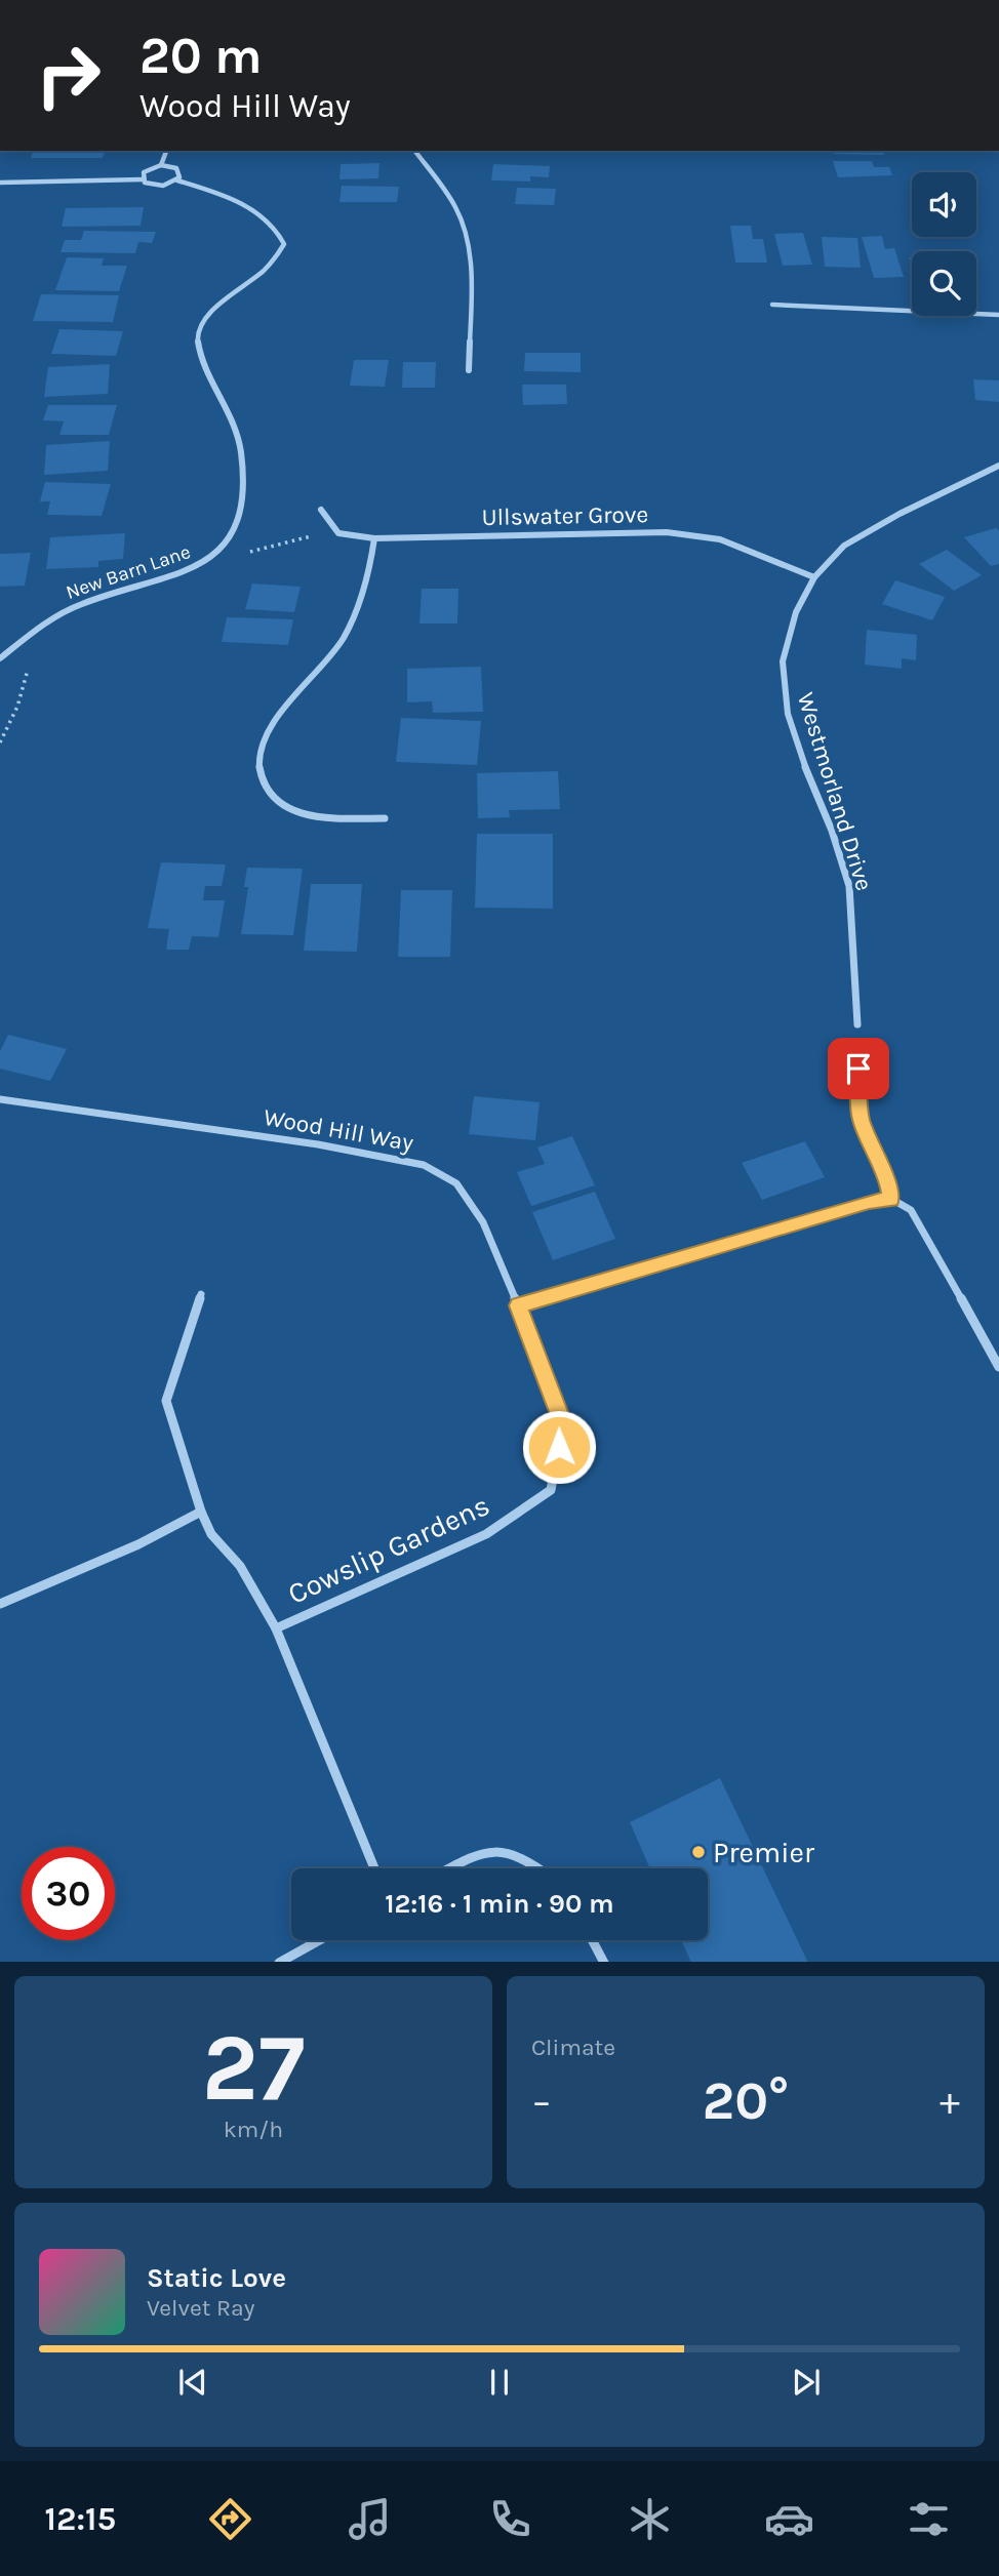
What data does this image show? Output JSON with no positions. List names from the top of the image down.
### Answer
{
  "streets": {
    "street": [
      "Ullswater Grove",
      "New Barn Lane",
      "Westmorland Drive",
      "Wood Hill Way",
      "Cowslip Gardens"
    ]
  },
  "crossings": [
    ["Ullswater Grove", "Westmorland Drive"],
    ["Wood Hill Way", "Cowslip Gardens"]
  ],
  "places": ["Premier"],
  "page": {
    "turn": ["20 m", "Wood Hill Way"],
    "limit": "30",
    "trip": "12:16 · 1 min · 90 m",
    "tile": [
      ["27", "km/h"],
      "Climate"
    ],
    "heat": ["−", "20°", "+"],
    "song": ["Static Love", "Velvet Ray"],
    "tabs": "12:15"
  }
}
